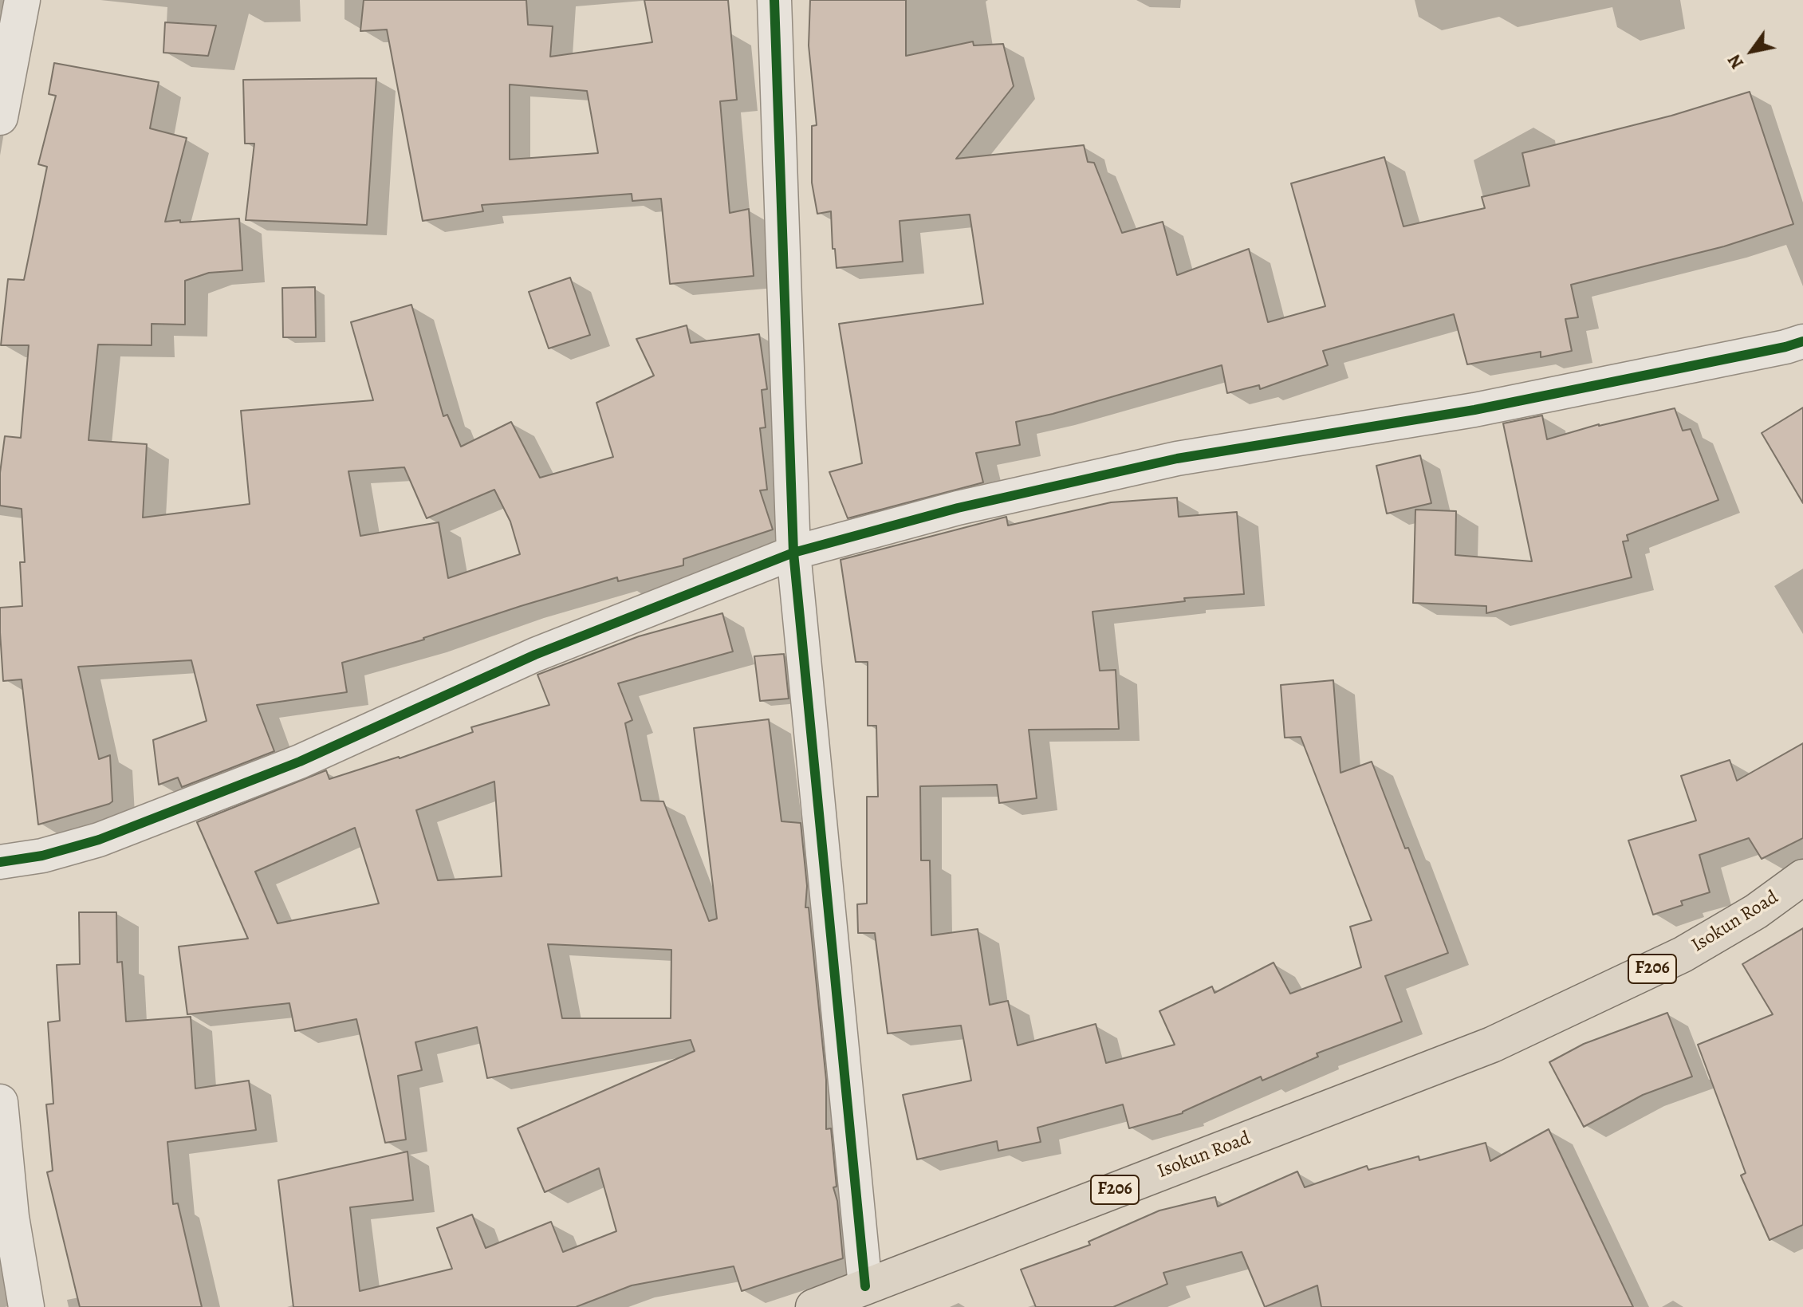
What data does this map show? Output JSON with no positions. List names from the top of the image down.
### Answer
{
  "streets": {
    "main road": ["Isokun Road", "F206"]
  },
  "north": "bottom left"
}
